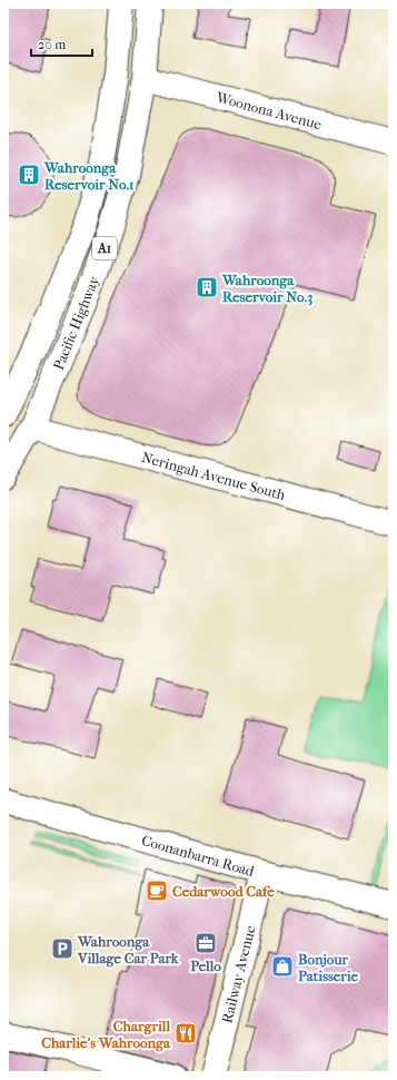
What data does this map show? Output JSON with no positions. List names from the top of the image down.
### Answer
{
  "streets": {
    "main road": [
      "Woonona Avenue",
      "A1",
      "Pacific Highway",
      "Neringah Avenue South",
      "Coonanbarra Road",
      "Railway Avenue"
    ]
  },
  "crossings": [
    ["Woonona Avenue", "Pacific Highway"],
    ["Pacific Highway", "Neringah Avenue South"],
    ["Coonanbarra Road", "Railway Avenue"]
  ],
  "places": {
    "building": ["Wahroonga Reservoir No.1", "Wahroonga Reservoir No.3"],
    "cafe": ["Cedarwood Cafe"],
    "office": ["Pello"],
    "parking": ["Wahroonga Village Car Park"],
    "shop": ["Bonjour Patisserie"],
    "restaurant": ["Chargrill Charlie's Wahroonga"]
  },
  "scale_bar": "20 m"
}
